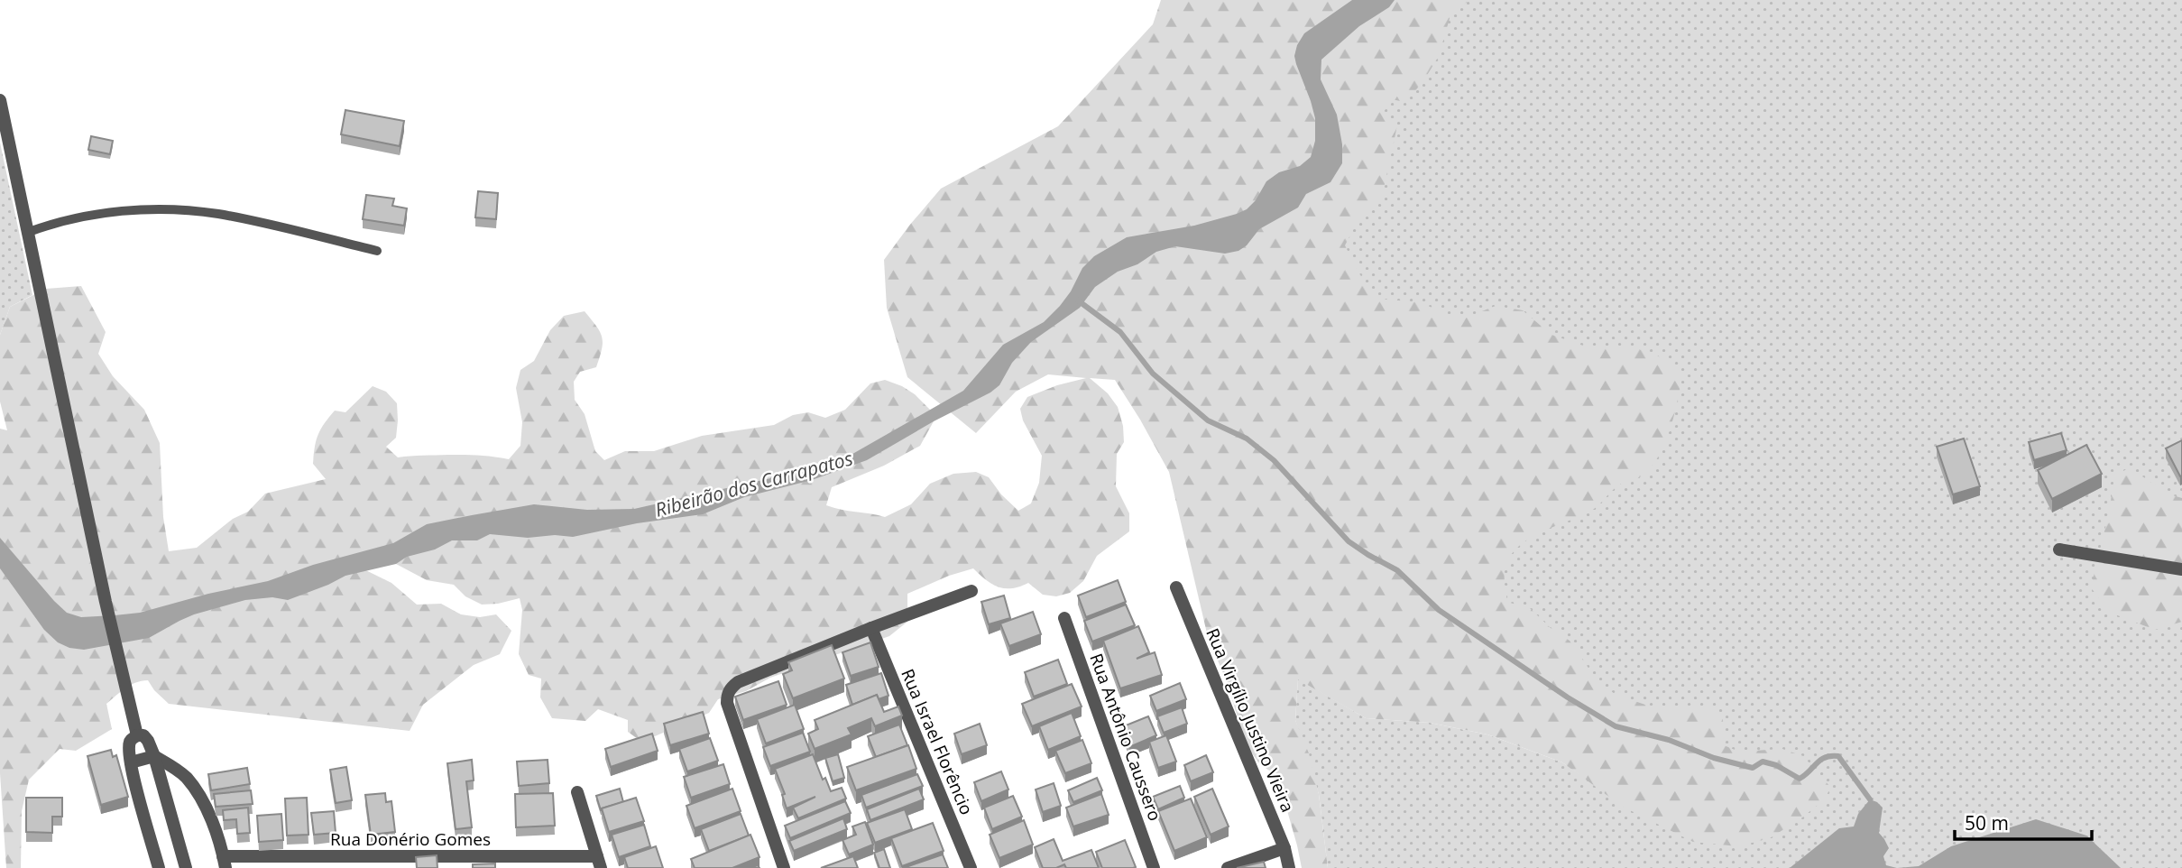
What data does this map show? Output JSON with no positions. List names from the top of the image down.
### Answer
{
  "streets": {
    "street": [
      "Rua Virgílio Justino Vieira",
      "Rua Antônio Caussero",
      "Rua Israel Florêncio",
      "Rua Donério Gomes"
    ]
  },
  "water": ["Ribeirão dos Carrapatos"],
  "scale_bar": "50 m"
}
